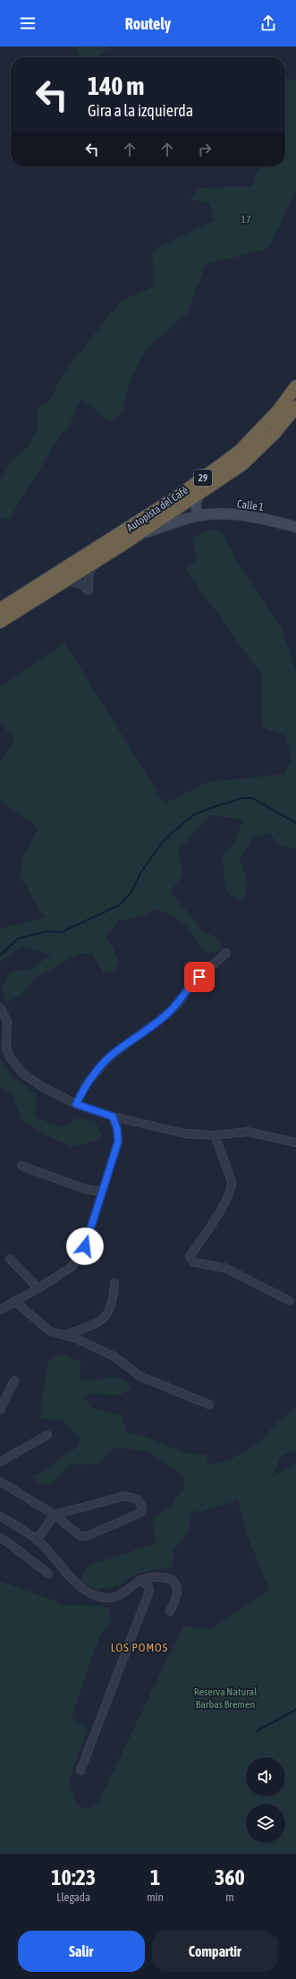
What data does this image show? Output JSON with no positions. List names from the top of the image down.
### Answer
{
  "streets": {
    "highway": ["29", "Autopista del Café"],
    "street": ["Calle 1"]
  },
  "crossings": [
    ["Calle 1", "Autopista del Café"]
  ],
  "districts": ["LOS POMOS"],
  "parks": ["17", "Reserva Natural Barbas Bremen"],
  "page": {
    "header": "Routely",
    "turn": ["140 m", "Gira a la izquierda"],
    "eta": [
      "10:23",
      "Llegada",
      "1",
      "min",
      "360",
      "m"
    ],
    "buttons": ["Salir", "Compartir"]
  }
}
